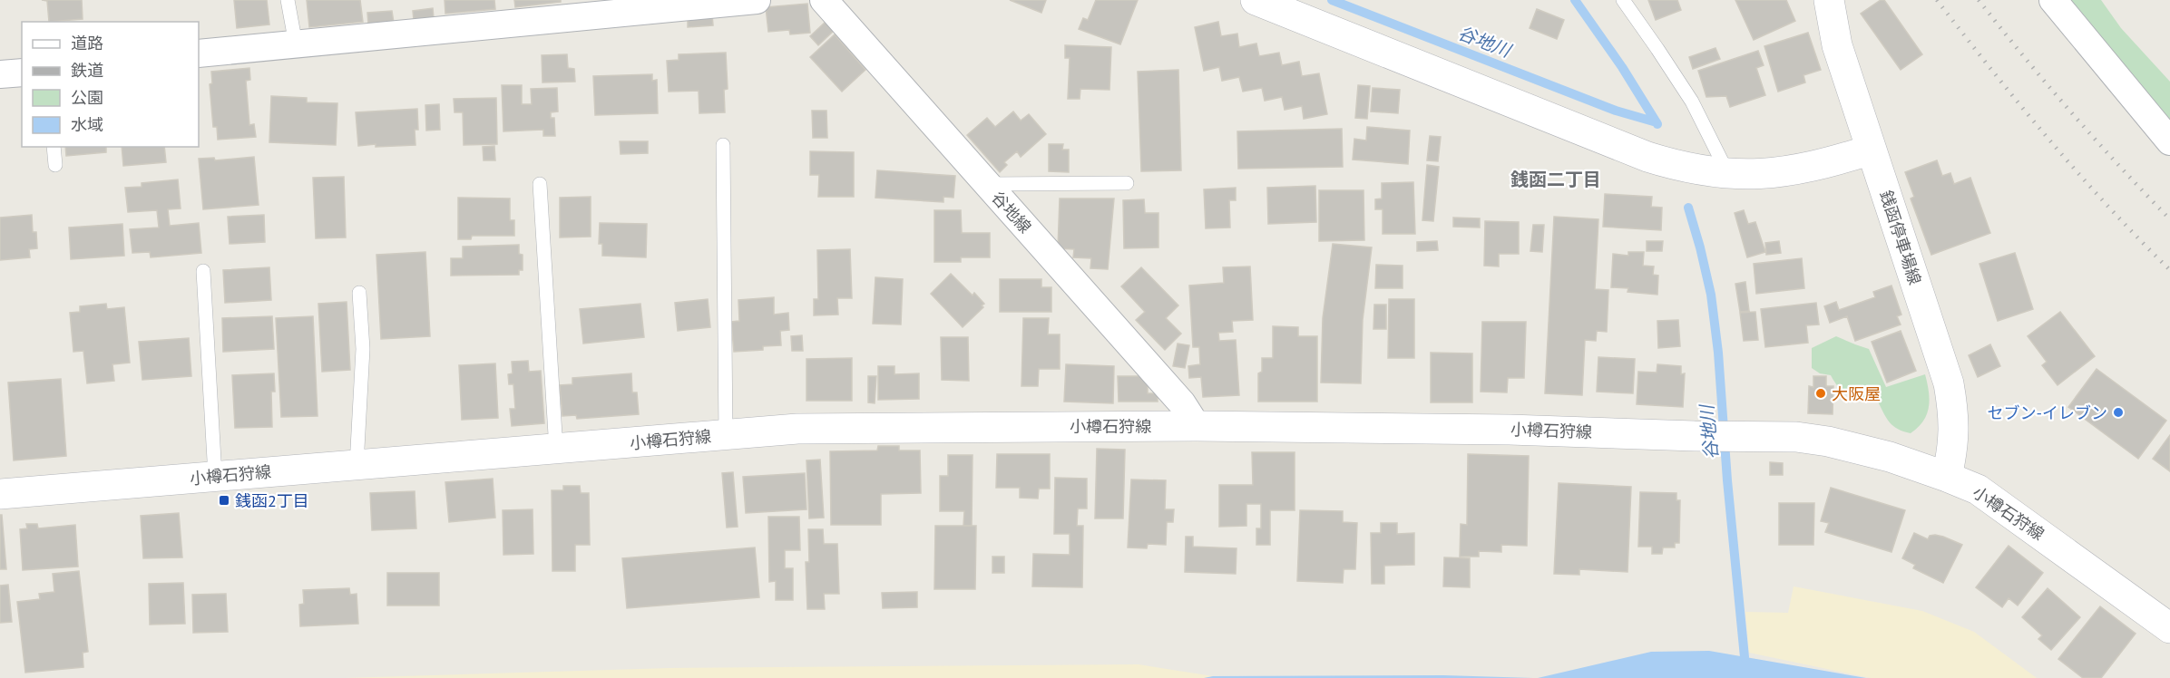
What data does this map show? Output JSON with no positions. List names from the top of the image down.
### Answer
{
  "streets": {
    "main road": ["銭函停車場線", "小樽石狩線"],
    "street": ["谷地線"]
  },
  "crossings": [
    ["谷地線", "小樽石狩線"],
    ["銭函停車場線", "小樽石狩線"]
  ],
  "districts": ["銭函二丁目"],
  "water": ["谷地川"],
  "places": {
    "other": ["大阪屋", "セブン-イレブン"],
    "transit": ["銭函2丁目"]
  },
  "legend": [
    "道路",
    "鉄道",
    "公園",
    "水域"
  ]
}
